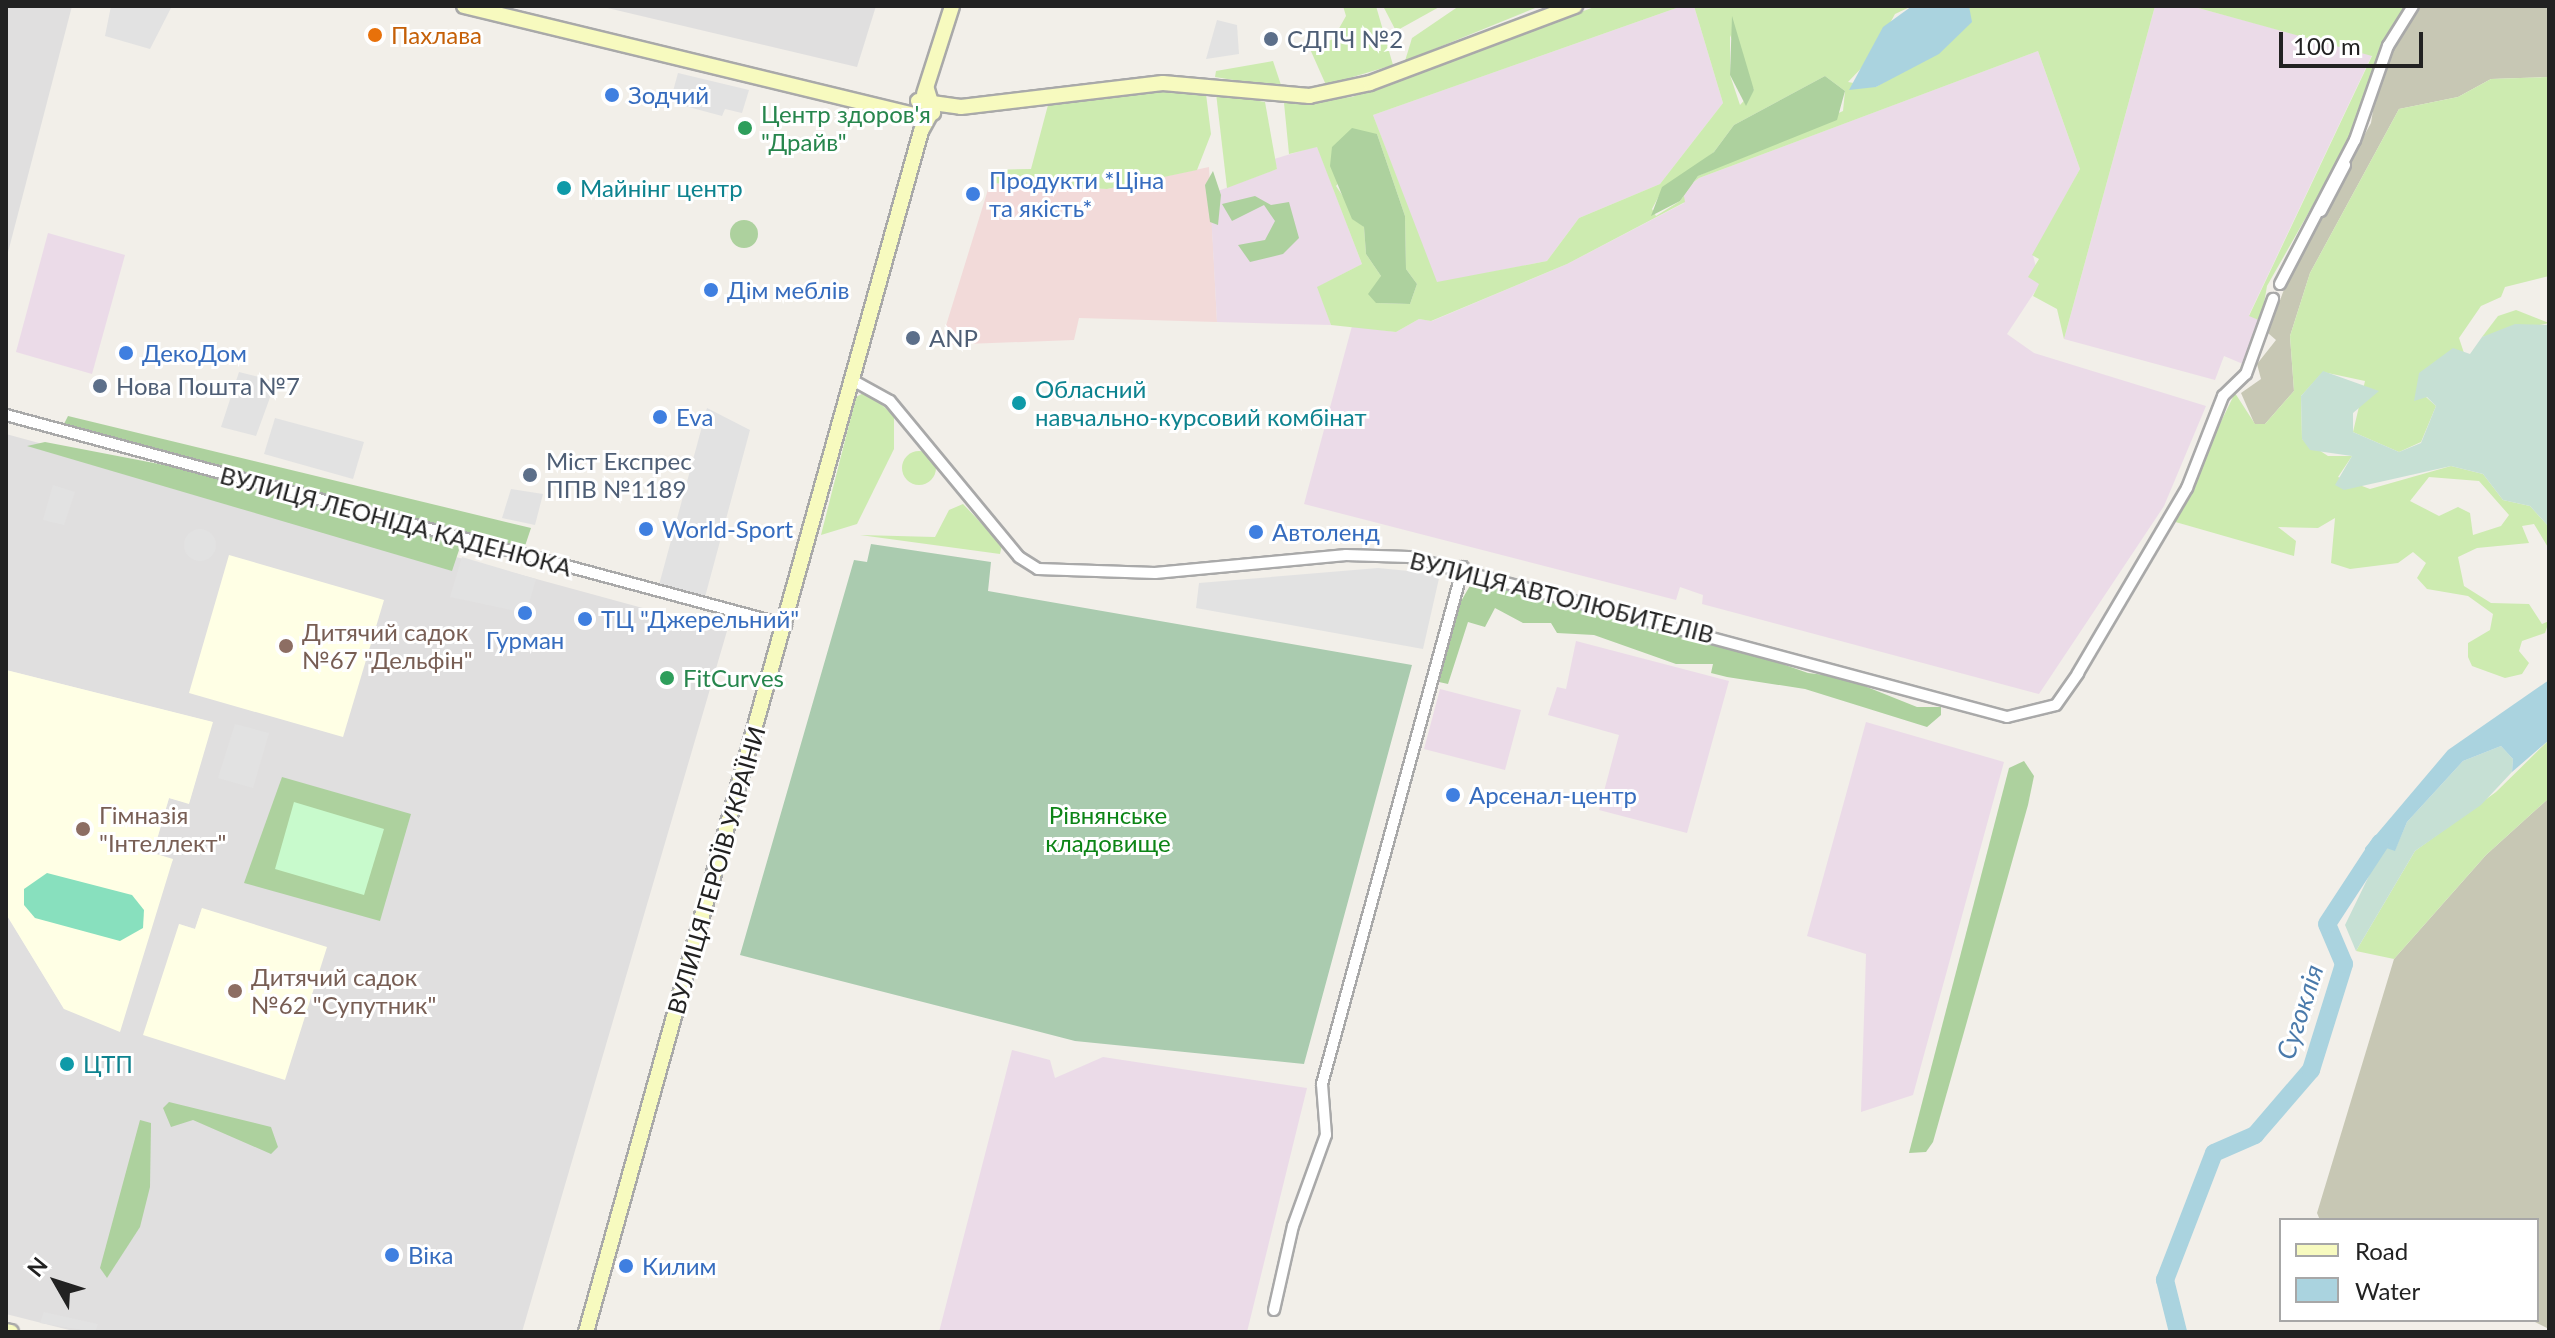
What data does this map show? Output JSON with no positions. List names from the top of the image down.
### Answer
{
  "streets": {
    "main road": ["ВУЛИЦЯ ГЕРОЇВ УКРАЇНИ"],
    "street": ["ВУЛИЦЯ ЛЕОНІДА КАДЕНЮКА", "ВУЛИЦЯ АВТОЛЮБИТЕЛІВ"]
  },
  "crossings": [
    ["ВУЛИЦЯ ЛЕОНІДА КАДЕНЮКА", "ВУЛИЦЯ ГЕРОЇВ УКРАЇНИ"],
    ["ВУЛИЦЯ АВТОЛЮБИТЕЛІВ", "ВУЛИЦЯ ГЕРОЇВ УКРАЇНИ"]
  ],
  "water": ["Сугоклія"],
  "parks": ["Рівнянське кладовище"],
  "places": [
    "Пахлава",
    "СДПЧ №2",
    "Зодчий",
    "Центр здоров'я \"Драйв\"",
    "Майнінг центр",
    "Продукти *Ціна та якість*",
    "Дім меблів",
    "ANP",
    "ДекоДом",
    "Нова Пошта №7",
    "Обласний навчально-курсовий комбінат",
    "Eva",
    "Міст Експрес ППВ №1189",
    "World-Sport",
    "Автоленд",
    "Гурман",
    "ТЦ \"Джерельний\"",
    "Дитячий садок №67 \"Дельфін\"",
    "FitCurves",
    "Арсенал-центр",
    "Гімназія \"Інтеллект\"",
    "Дитячий садок №62 \"Супутник\"",
    "ЦТП",
    "Віка",
    "Килим"
  ],
  "legend": ["Road", "Water"],
  "scale_bar": "100 m",
  "north": "top left"
}
